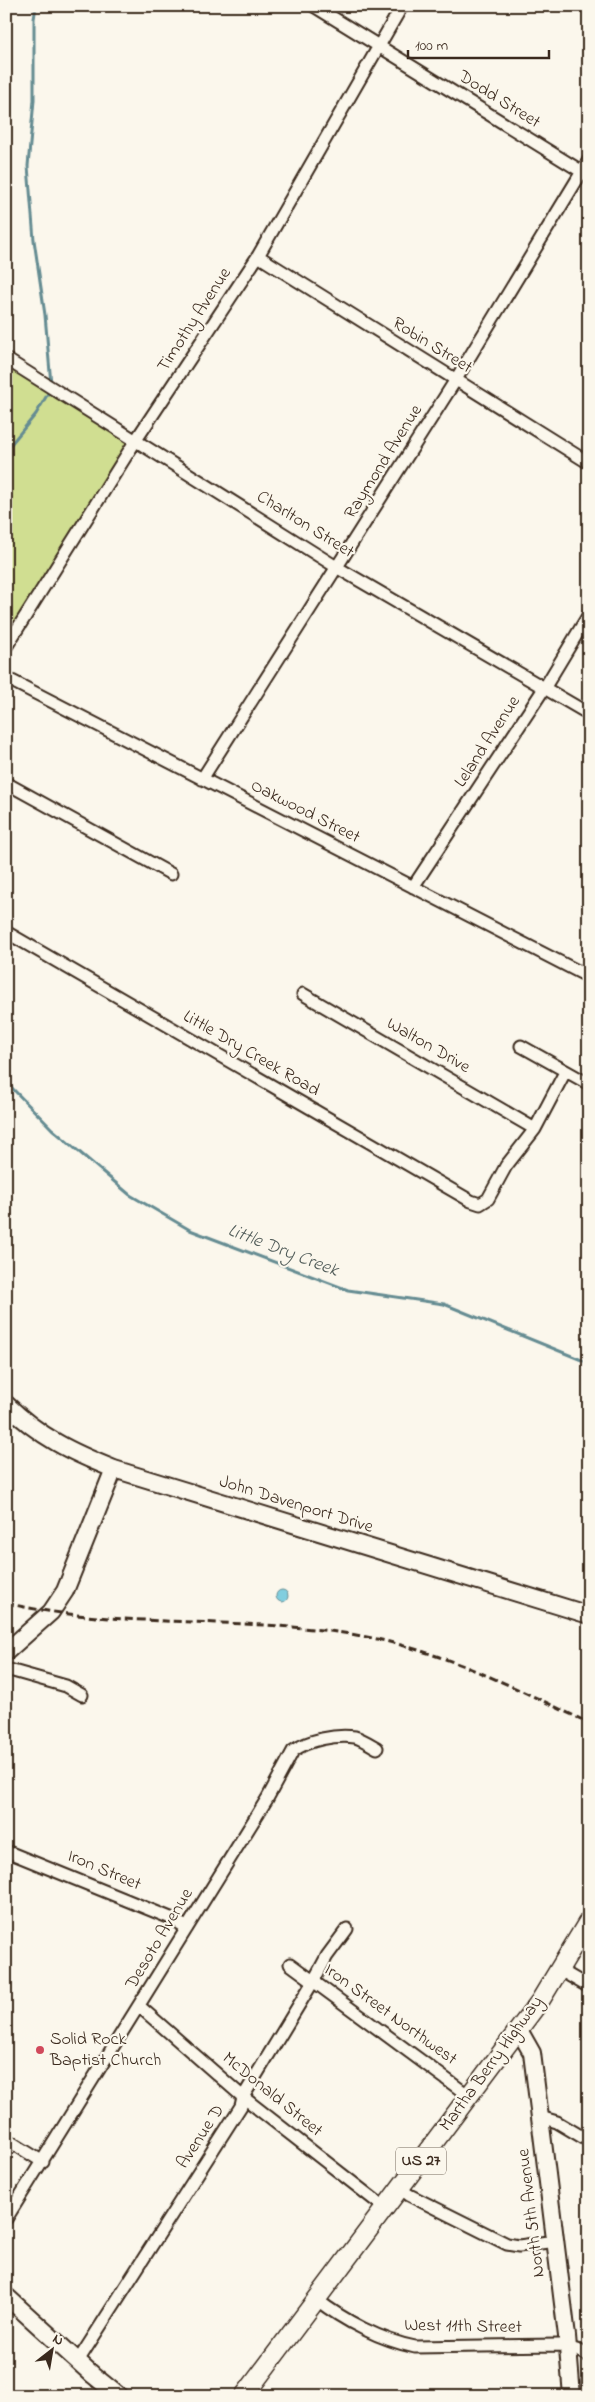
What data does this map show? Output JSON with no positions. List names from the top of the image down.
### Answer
{
  "streets": {
    "main road": ["Martha Berry Highway", "US 27"],
    "street": [
      "Dodd Street",
      "Timothy Avenue",
      "Robin Street",
      "Raymond Avenue",
      "Charlton Street",
      "Leland Avenue",
      "Oakwood Street",
      "Walton Drive",
      "Little Dry Creek Road",
      "John Davenport Drive",
      "Iron Street",
      "Desoto Avenue",
      "Iron Street Northwest",
      "McDonald Street",
      "Avenue D",
      "North 5th Avenue",
      "West 11th Street"
    ]
  },
  "crossings": [
    ["Dodd Street", "Timothy Avenue"],
    ["Dodd Street", "Raymond Avenue"],
    ["Timothy Avenue", "Robin Street"],
    ["Timothy Avenue", "Charlton Street"],
    ["Robin Street", "Raymond Avenue"],
    ["Raymond Avenue", "Charlton Street"],
    ["Raymond Avenue", "Oakwood Street"],
    ["Charlton Street", "Leland Avenue"],
    ["Leland Avenue", "Oakwood Street"],
    ["Walton Drive", "Little Dry Creek Road"],
    ["Iron Street", "Desoto Avenue"],
    ["Desoto Avenue", "McDonald Street"],
    ["Iron Street Northwest", "Martha Berry Highway"],
    ["Iron Street Northwest", "Avenue D"],
    ["Martha Berry Highway", "McDonald Street"],
    ["Martha Berry Highway", "North 5th Avenue"],
    ["Martha Berry Highway", "West 11th Street"],
    ["McDonald Street", "Avenue D"],
    ["North 5th Avenue", "West 11th Street"]
  ],
  "water": ["Little Dry Creek"],
  "places": ["Solid Rock Baptist Church"],
  "scale_bar": "100 m",
  "north": "top right"
}
